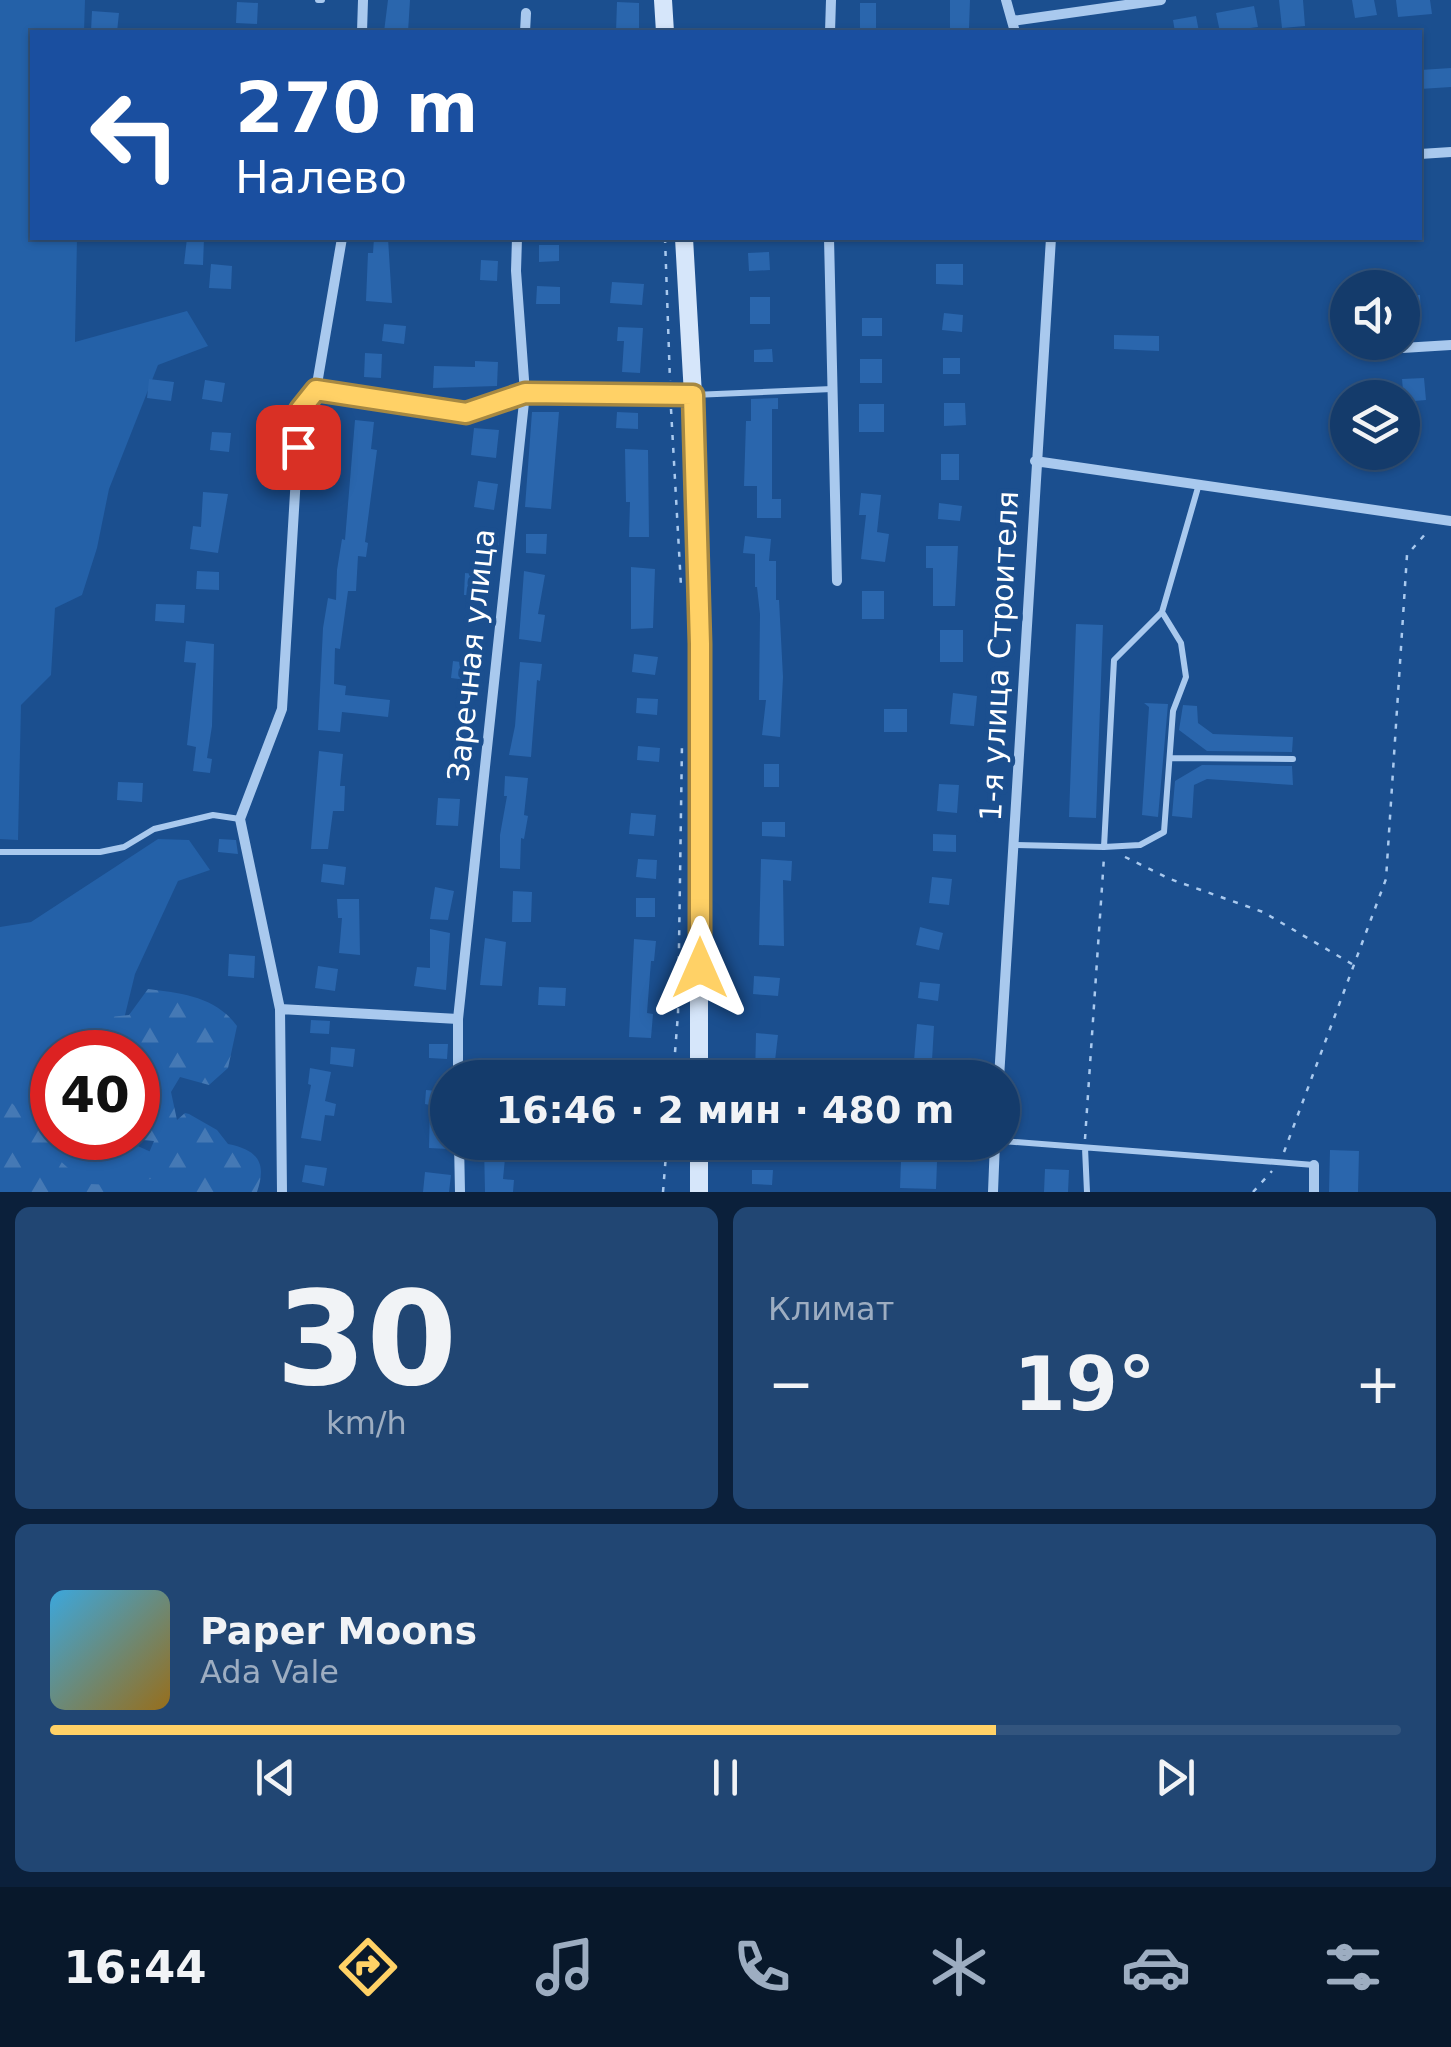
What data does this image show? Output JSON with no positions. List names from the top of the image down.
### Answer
{
  "streets": {
    "street": ["Заречная улица", "1-я улица Строителя"]
  },
  "page": {
    "turn": ["270 m", "Налево"],
    "limit": "40",
    "trip": "16:46 · 2 мин · 480 m",
    "tile": [
      ["30", "km/h"],
      "Климат"
    ],
    "heat": ["−", "19°", "+"],
    "song": ["Paper Moons", "Ada Vale"],
    "tabs": "16:44"
  }
}
